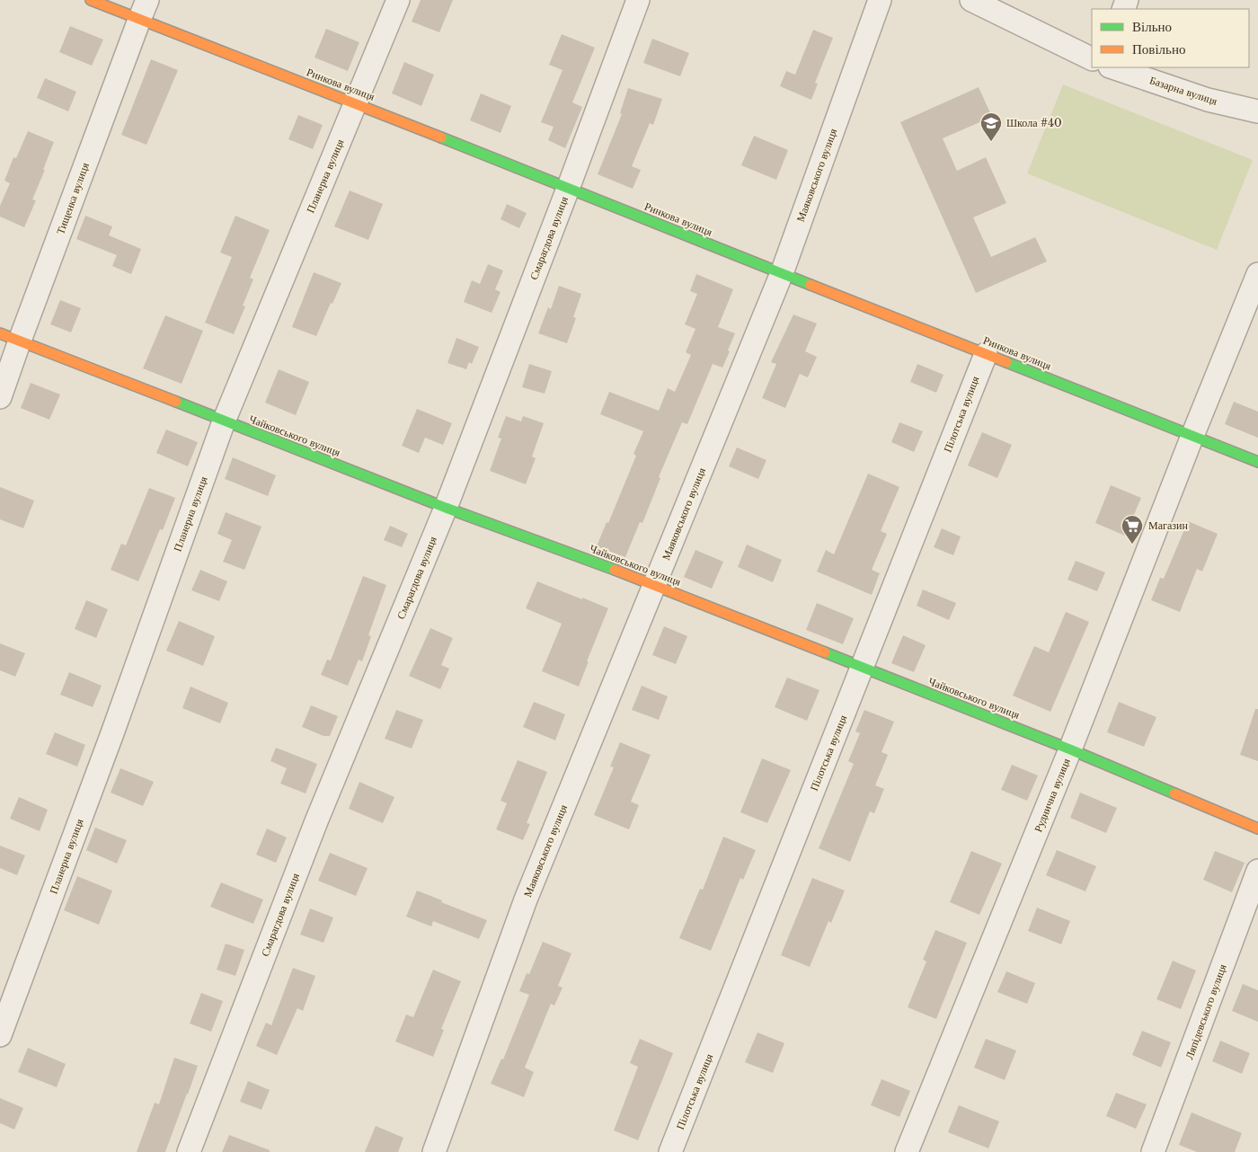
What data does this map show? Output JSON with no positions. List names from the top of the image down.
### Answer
{
  "streets": {
    "street": [
      "Ринкова вулиця",
      "Базарна вулиця",
      "Маяковського вулиця",
      "Планерна вулиця",
      "Тищенка вулиця",
      "Смарагдова вулиця",
      "Пілотська вулиця",
      "Чайковського вулиця",
      "Руднична вулиця",
      "Ляпідевського вулиця"
    ]
  },
  "crossings": [
    ["Ринкова вулиця", "Маяковського вулиця"],
    ["Ринкова вулиця", "Планерна вулиця"],
    ["Ринкова вулиця", "Тищенка вулиця"],
    ["Ринкова вулиця", "Смарагдова вулиця"],
    ["Ринкова вулиця", "Пілотська вулиця"],
    ["Ринкова вулиця", "Руднична вулиця"],
    ["Маяковського вулиця", "Чайковського вулиця"],
    ["Планерна вулиця", "Чайковського вулиця"],
    ["Тищенка вулиця", "Чайковського вулиця"],
    ["Смарагдова вулиця", "Чайковського вулиця"],
    ["Пілотська вулиця", "Чайковського вулиця"],
    ["Чайковського вулиця", "Руднична вулиця"]
  ],
  "places": {
    "school or university": ["Школа #40"],
    "supermarket": ["Магазин"]
  },
  "legend": ["Вільно", "Повільно"]
}
